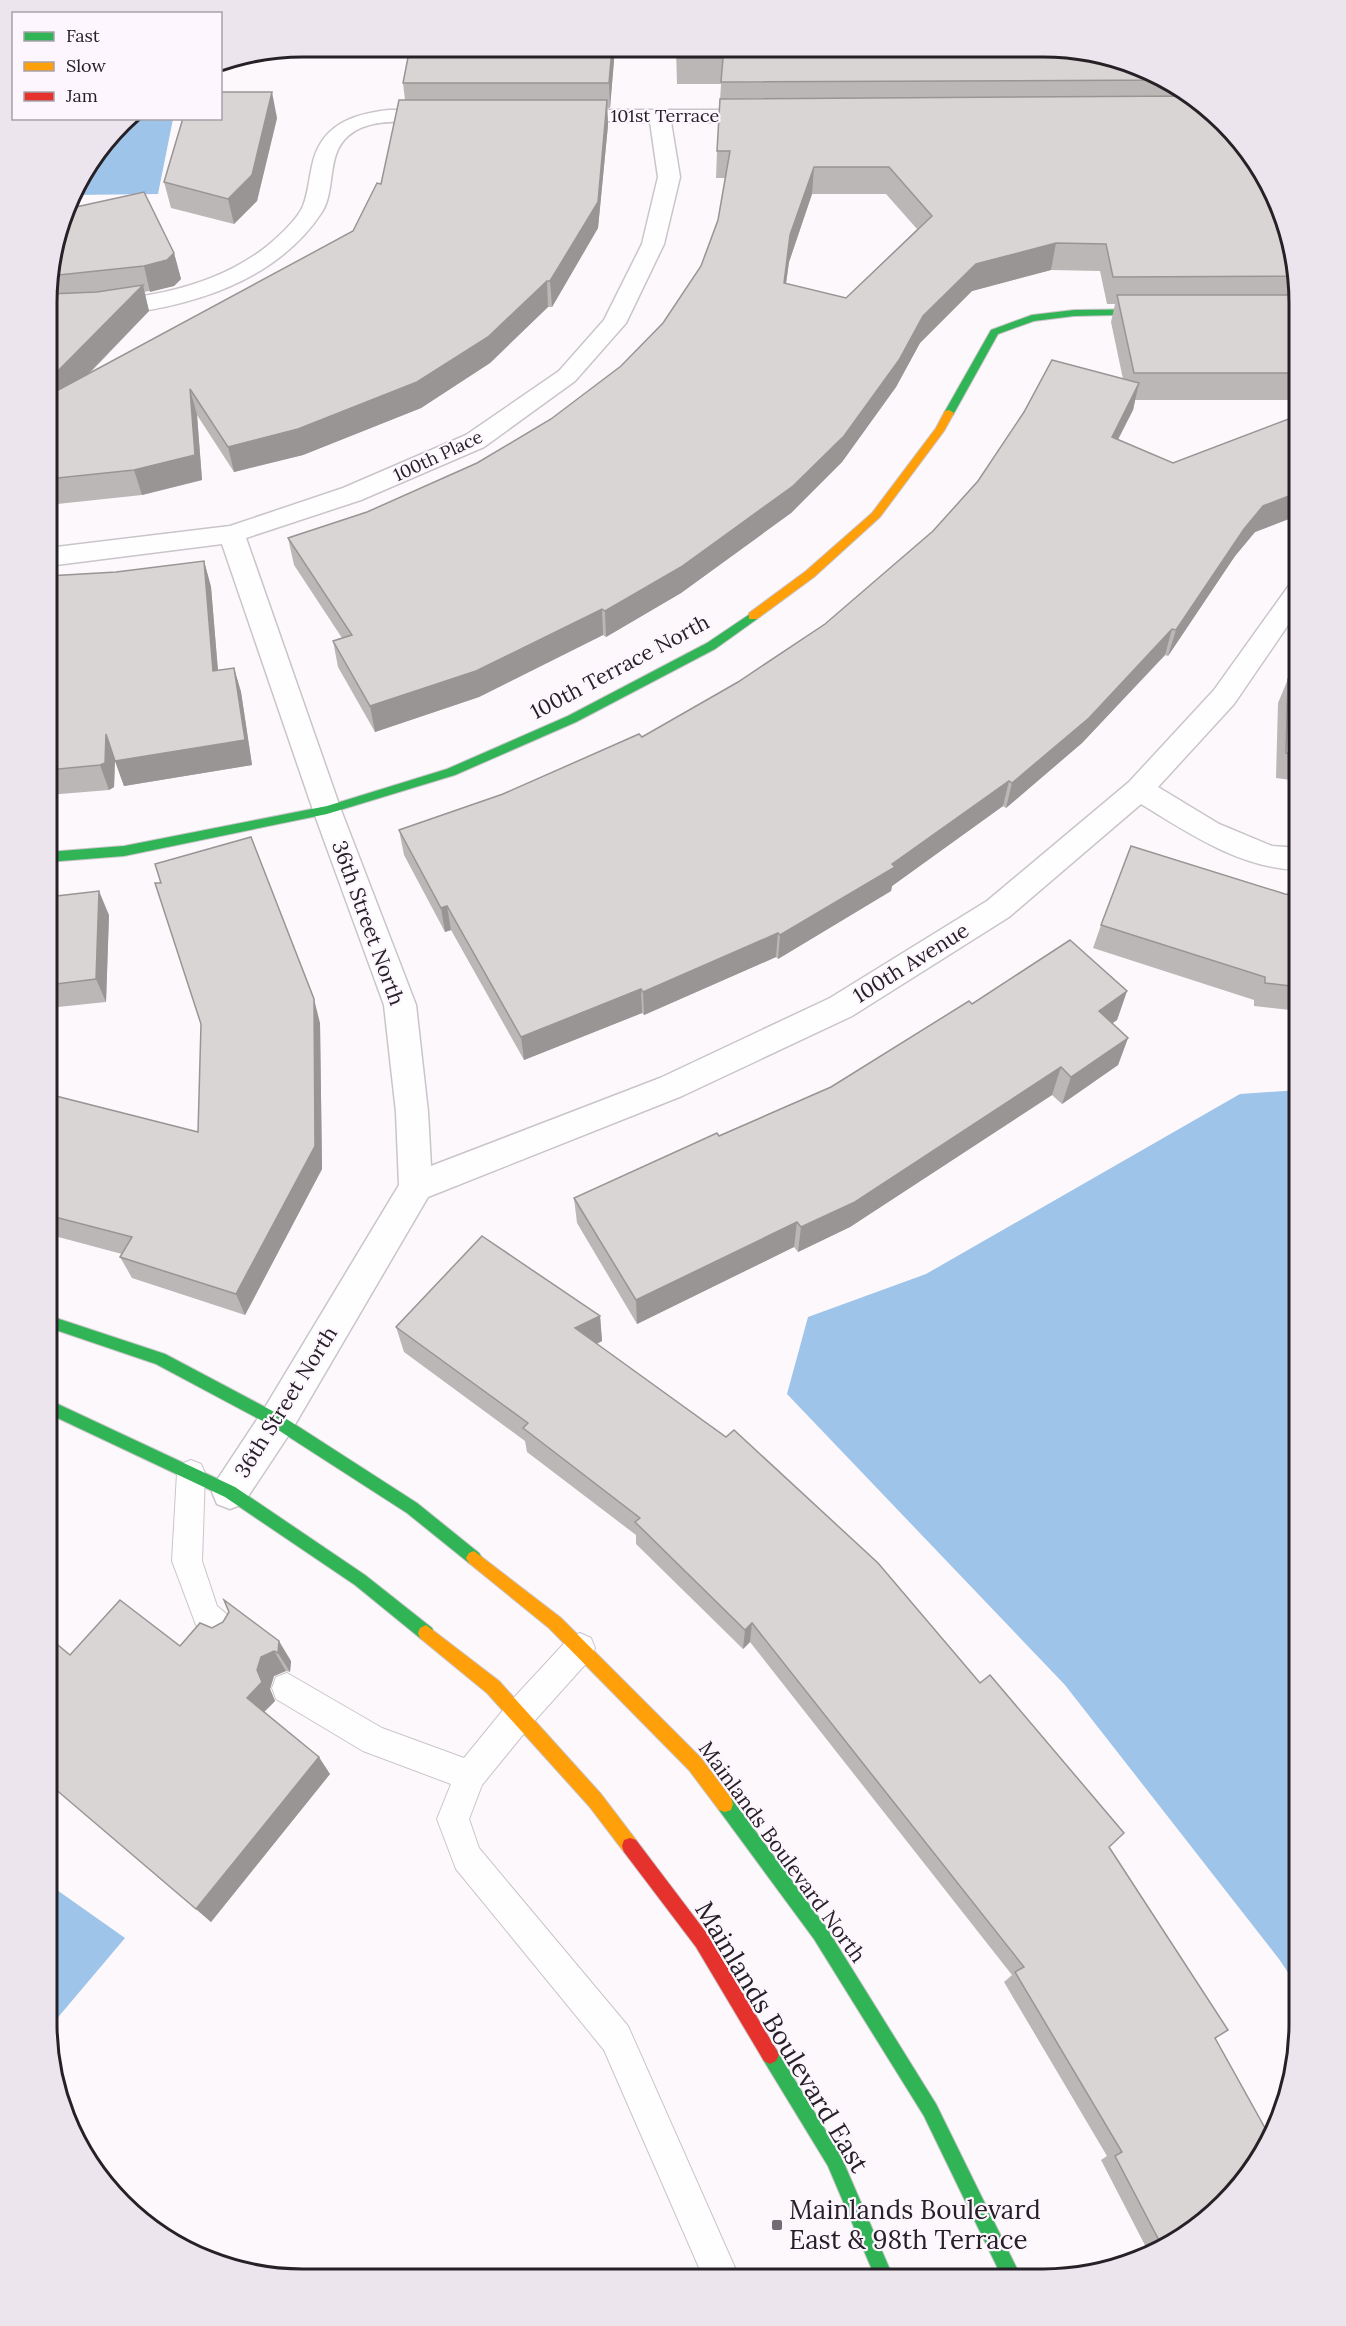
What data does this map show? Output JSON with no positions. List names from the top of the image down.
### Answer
{
  "streets": {
    "street": [
      "101st Terrace",
      "100th Place",
      "100th Terrace North",
      "36th Street North",
      "100th Avenue",
      "Mainlands Boulevard North",
      "Mainlands Boulevard East"
    ]
  },
  "crossings": [
    ["101st Terrace", "100th Place"],
    ["100th Place", "36th Street North"],
    ["100th Terrace North", "36th Street North"],
    ["36th Street North", "100th Avenue"],
    ["36th Street North", "Mainlands Boulevard North"],
    ["36th Street North", "Mainlands Boulevard East"]
  ],
  "places": {
    "transit": ["Mainlands Boulevard East & 98th Terrace"]
  },
  "legend": ["Fast", "Slow", "Jam"]
}
